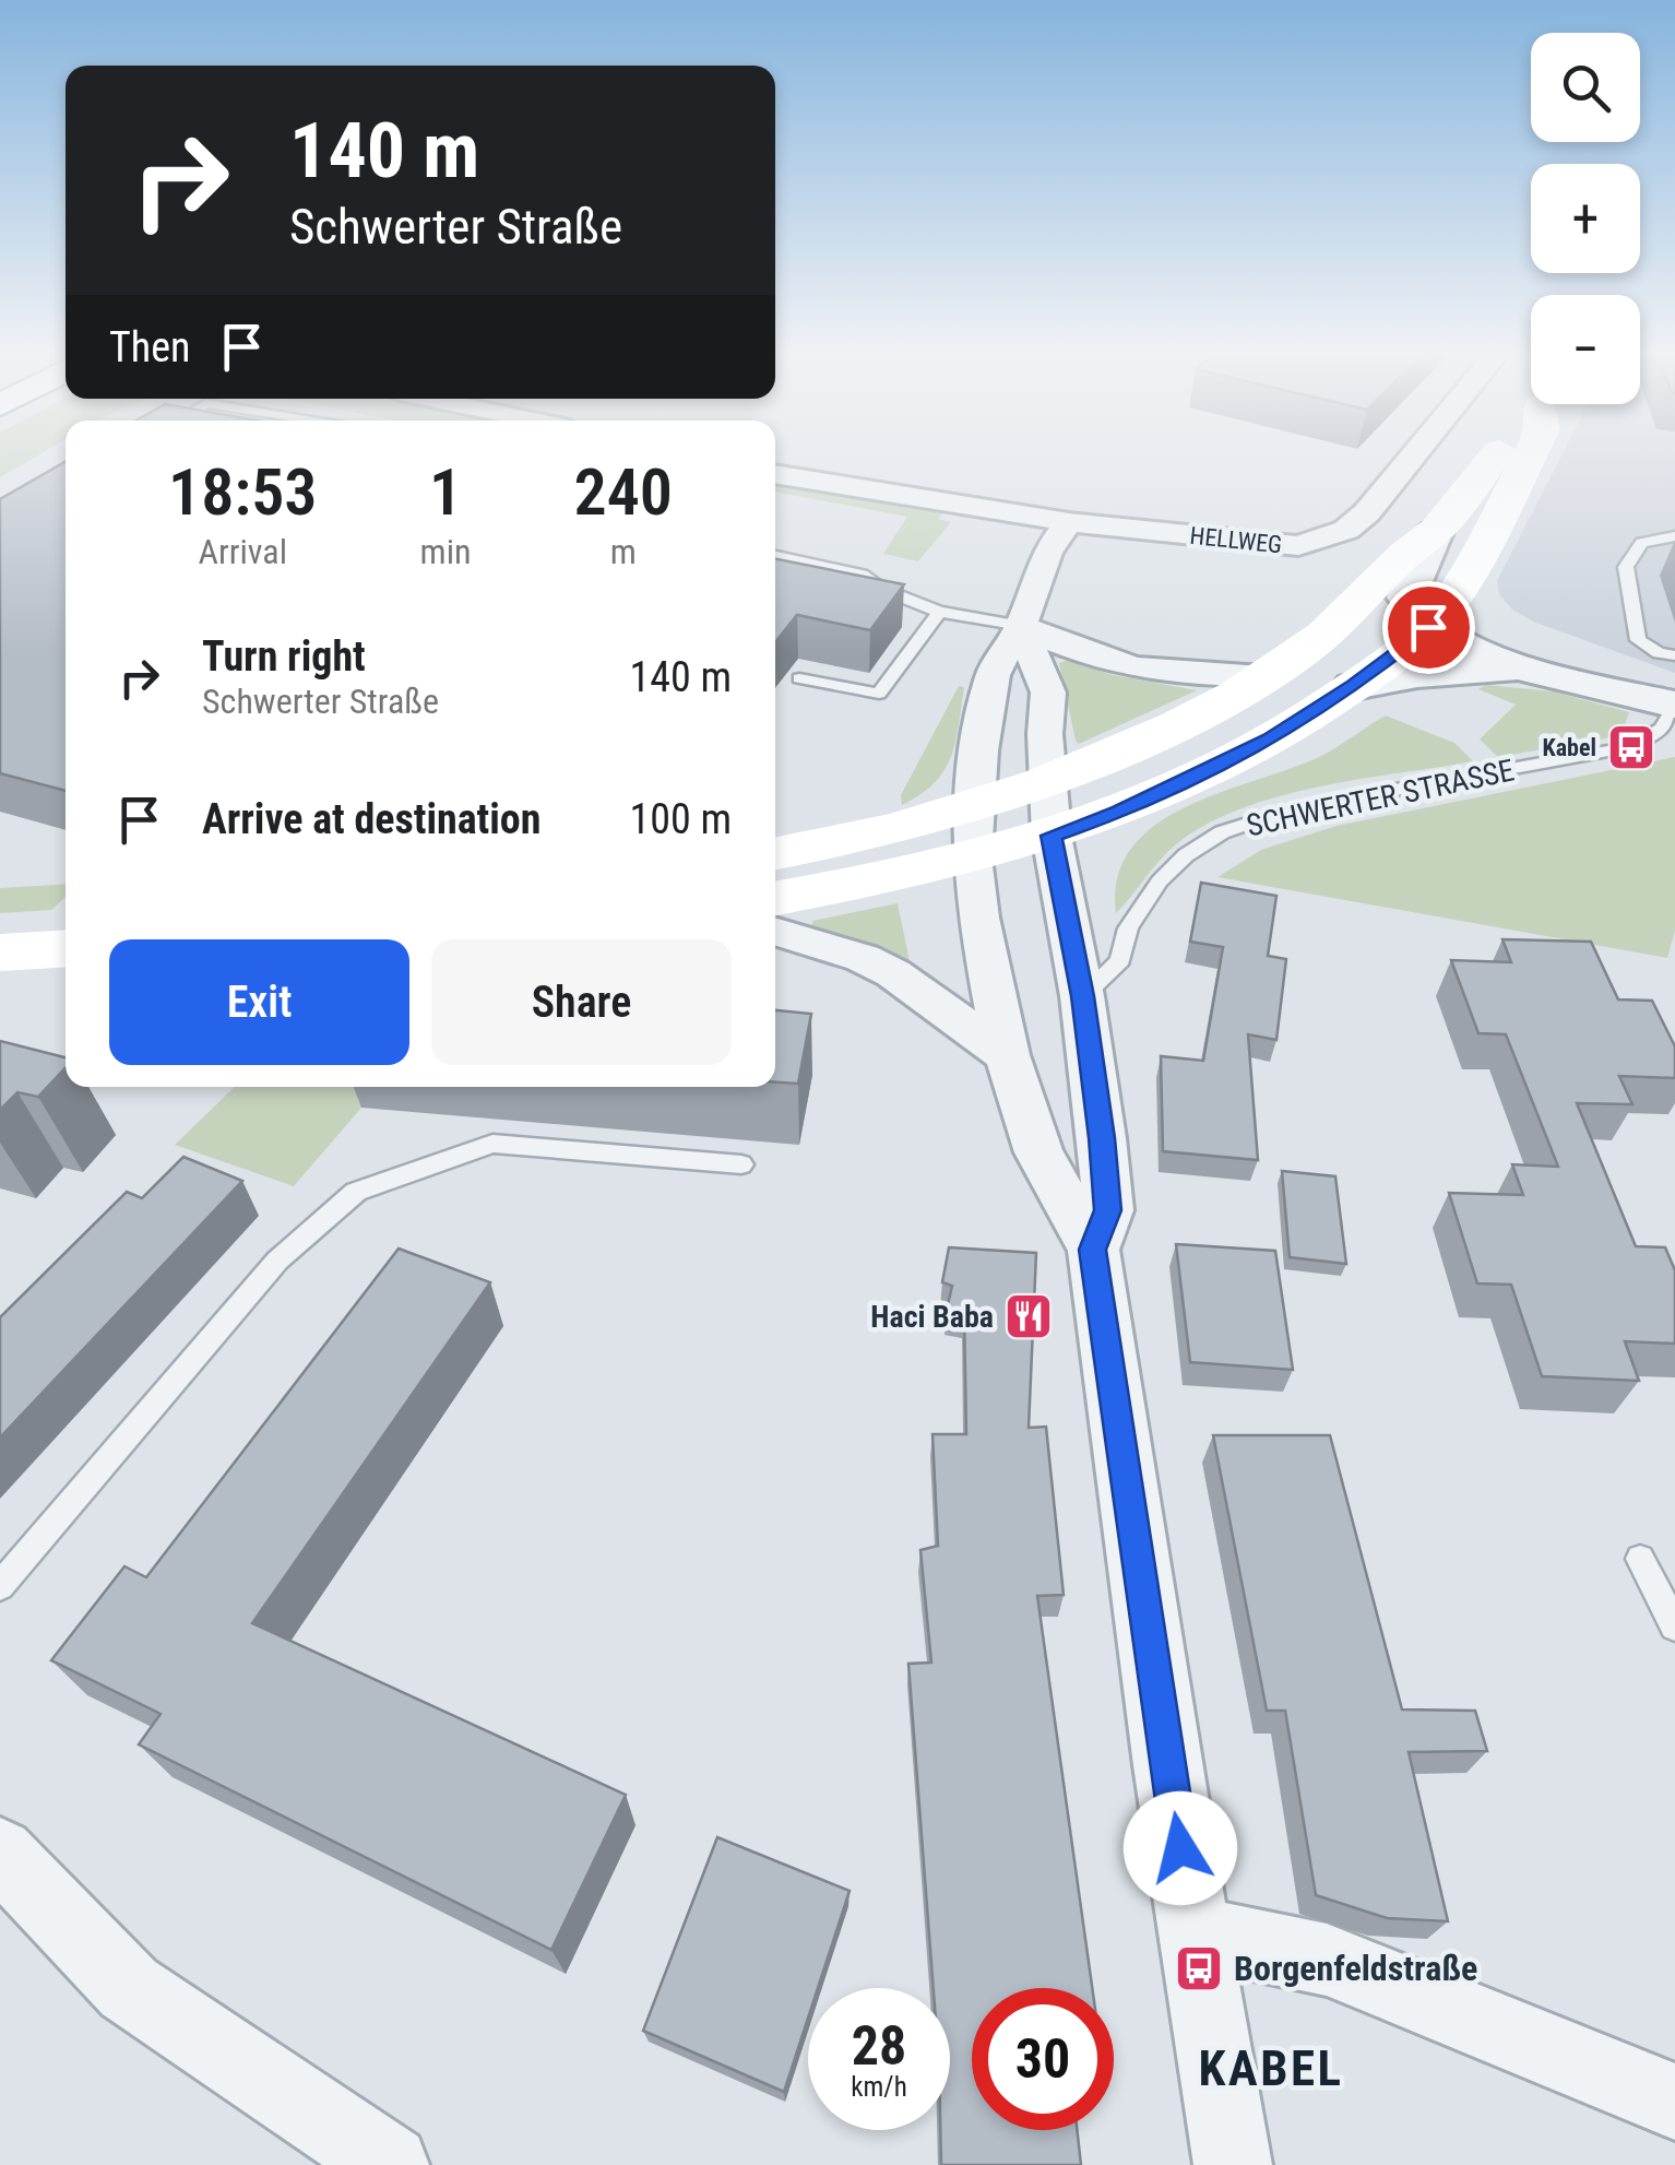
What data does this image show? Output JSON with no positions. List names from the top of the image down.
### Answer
{
  "streets": {
    "street": ["HELLWEG"],
    "lane": ["SCHWERTER STRASSE"]
  },
  "districts": ["KABEL"],
  "places": {
    "bus stop": ["Kabel", "Borgenfeldstraße"],
    "restaurant": ["Haci Baba"]
  },
  "page": {
    "map_buttons": ["+", "−"],
    "turn": ["140 m", "Schwerter Straße"],
    "then": "Then",
    "eta": [
      "18:53",
      "Arrival",
      "1",
      "min",
      "240",
      "m"
    ],
    "list": [
      {
        "name": "Turn right",
        "note": "Schwerter Straße",
        "value": "140 m"
      },
      {
        "name": "Arrive at destination",
        "value": "100 m"
      }
    ],
    "buttons": ["Exit", "Share"],
    "speed": "28 km/h",
    "limit": "30"
  }
}
